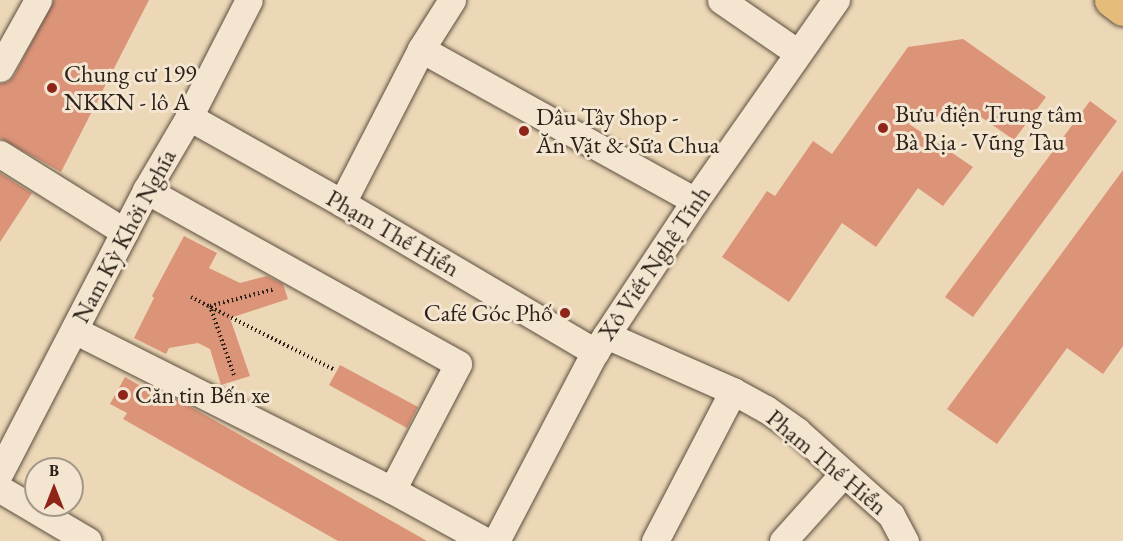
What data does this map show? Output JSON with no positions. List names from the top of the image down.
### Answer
{
  "streets": {
    "street": ["Phạm Thế Hiển", "Nam Kỳ Khởi Nghĩa", "Xô Viết Nghệ Tĩnh"]
  },
  "crossings": [
    ["Phạm Thế Hiển", "Nam Kỳ Khởi Nghĩa"],
    ["Phạm Thế Hiển", "Xô Viết Nghệ Tĩnh"]
  ],
  "places": [
    "Chung cư 199 NKKN - lô A",
    "Bưu điện Trung tâm Bà Rịa - Vũng Tàu",
    "Dâu Tây Shop - Ăn Vặt & Sữa Chua",
    "Café Góc Phố",
    "Căn tin Bến xe"
  ],
  "north": "top"
}
